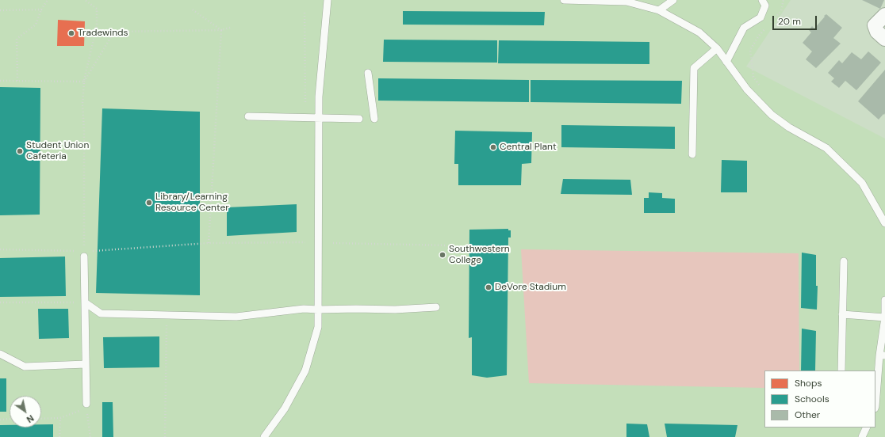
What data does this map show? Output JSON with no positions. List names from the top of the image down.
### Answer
{
  "places": [
    "Tradewinds",
    "Central Plant",
    "Student Union Cafeteria",
    "Library/Learning Resource Center",
    "Southwestern College",
    "DeVore Stadium"
  ],
  "legend": ["Shops", "Schools", "Other"],
  "scale_bar": "20 m",
  "north": "bottom right"
}
